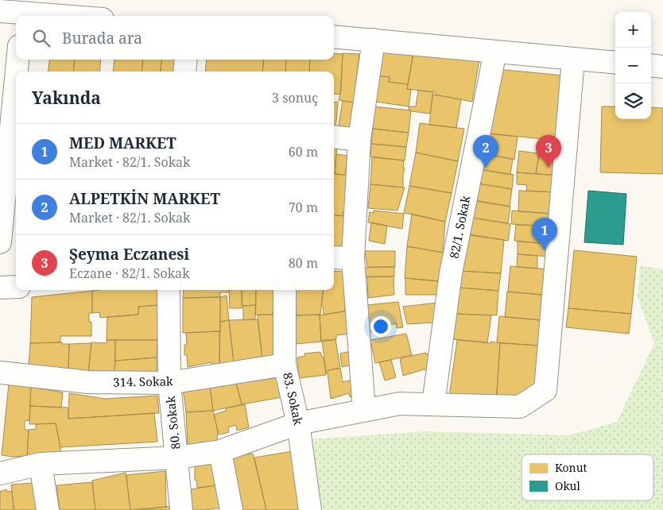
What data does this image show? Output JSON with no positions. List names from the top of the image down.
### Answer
{
  "streets": {
    "street": [
      "82/1. Sokak",
      "314. Sokak",
      "83. Sokak",
      "80. Sokak"
    ]
  },
  "crossings": [
    ["314. Sokak", "83. Sokak"],
    ["314. Sokak", "80. Sokak"]
  ],
  "legend": ["Konut", "Okul"],
  "page": {
    "map_buttons": ["+", "−"],
    "search": "Burada ara",
    "heading": ["Yakında", "3 sonuç"],
    "list": [
      {
        "mark": "1",
        "name": "MED MARKET",
        "note": "Market · 82/1. Sokak",
        "value": "60 m"
      },
      {
        "mark": "2",
        "name": "ALPETKİN MARKET",
        "note": "Market · 82/1. Sokak",
        "value": "70 m"
      },
      {
        "mark": "3",
        "name": "Şeyma Eczanesi",
        "note": "Eczane · 82/1. Sokak",
        "value": "80 m"
      }
    ],
    "pins": ["2", "3", "1"]
  }
}
